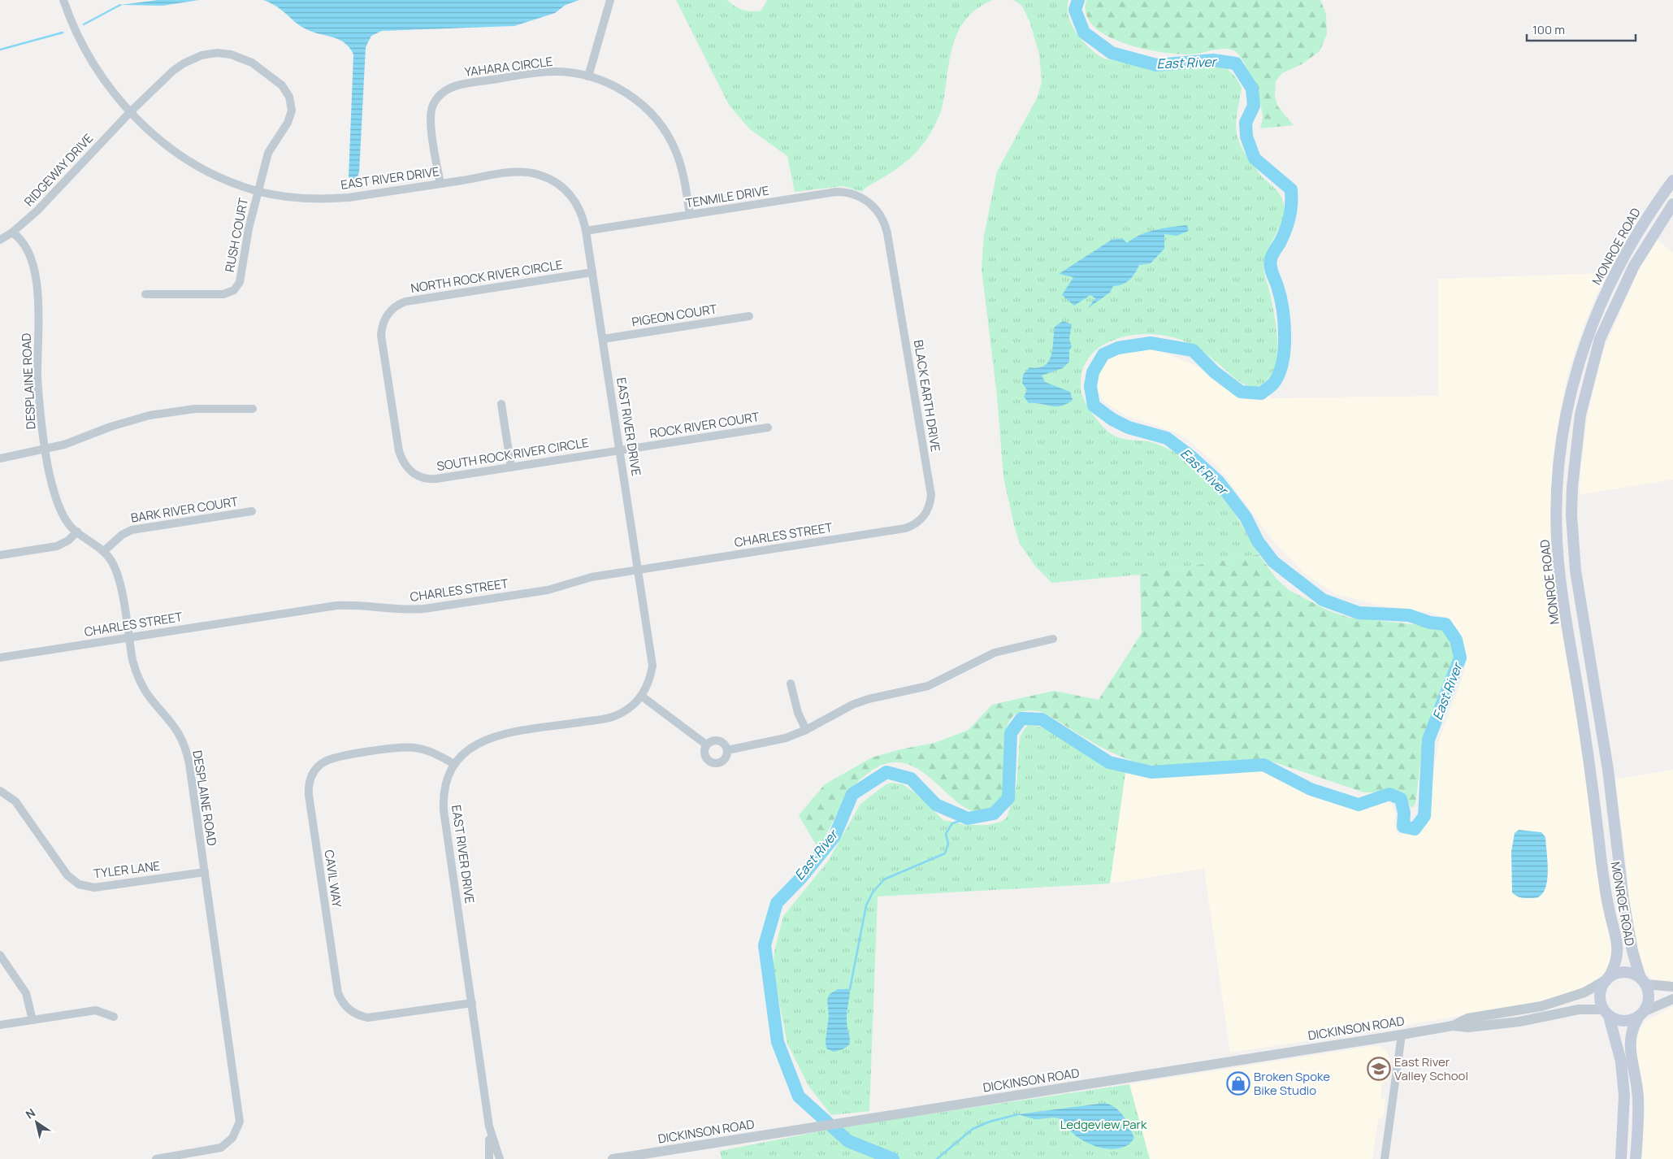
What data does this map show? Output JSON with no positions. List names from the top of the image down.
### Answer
{
  "streets": {
    "main road": ["MONROE ROAD"],
    "street": [
      "YAHARA CIRCLE",
      "RIDGEWAY DRIVE",
      "EAST RIVER DRIVE",
      "TENMILE DRIVE",
      "RUSH COURT",
      "NORTH ROCK RIVER CIRCLE",
      "PIGEON COURT",
      "DESPLAINE ROAD",
      "BLACK EARTH DRIVE",
      "ROCK RIVER COURT",
      "SOUTH ROCK RIVER CIRCLE",
      "BARK RIVER COURT",
      "CHARLES STREET",
      "TYLER LANE",
      "CAVIL WAY",
      "DICKINSON ROAD"
    ]
  },
  "crossings": [
    ["YAHARA CIRCLE", "EAST RIVER DRIVE"],
    ["YAHARA CIRCLE", "TENMILE DRIVE"],
    ["RIDGEWAY DRIVE", "EAST RIVER DRIVE"],
    ["RIDGEWAY DRIVE", "RUSH COURT"],
    ["RIDGEWAY DRIVE", "DESPLAINE ROAD"],
    ["EAST RIVER DRIVE", "TENMILE DRIVE"],
    ["EAST RIVER DRIVE", "RUSH COURT"],
    ["EAST RIVER DRIVE", "NORTH ROCK RIVER CIRCLE"],
    ["EAST RIVER DRIVE", "PIGEON COURT"],
    ["EAST RIVER DRIVE", "ROCK RIVER COURT"],
    ["EAST RIVER DRIVE", "SOUTH ROCK RIVER CIRCLE"],
    ["EAST RIVER DRIVE", "CHARLES STREET"],
    ["EAST RIVER DRIVE", "CAVIL WAY"],
    ["TENMILE DRIVE", "BLACK EARTH DRIVE"],
    ["MONROE ROAD", "DICKINSON ROAD"],
    ["NORTH ROCK RIVER CIRCLE", "SOUTH ROCK RIVER CIRCLE"],
    ["DESPLAINE ROAD", "BARK RIVER COURT"],
    ["DESPLAINE ROAD", "CHARLES STREET"],
    ["DESPLAINE ROAD", "TYLER LANE"],
    ["BLACK EARTH DRIVE", "CHARLES STREET"],
    ["ROCK RIVER COURT", "SOUTH ROCK RIVER CIRCLE"]
  ],
  "water": ["East River"],
  "parks": ["Ledgeview Park"],
  "places": {
    "school or university": ["East River Valley School"],
    "shop": ["Broken Spoke Bike Studio"]
  },
  "scale_bar": "100 m",
  "north": "top left"
}
